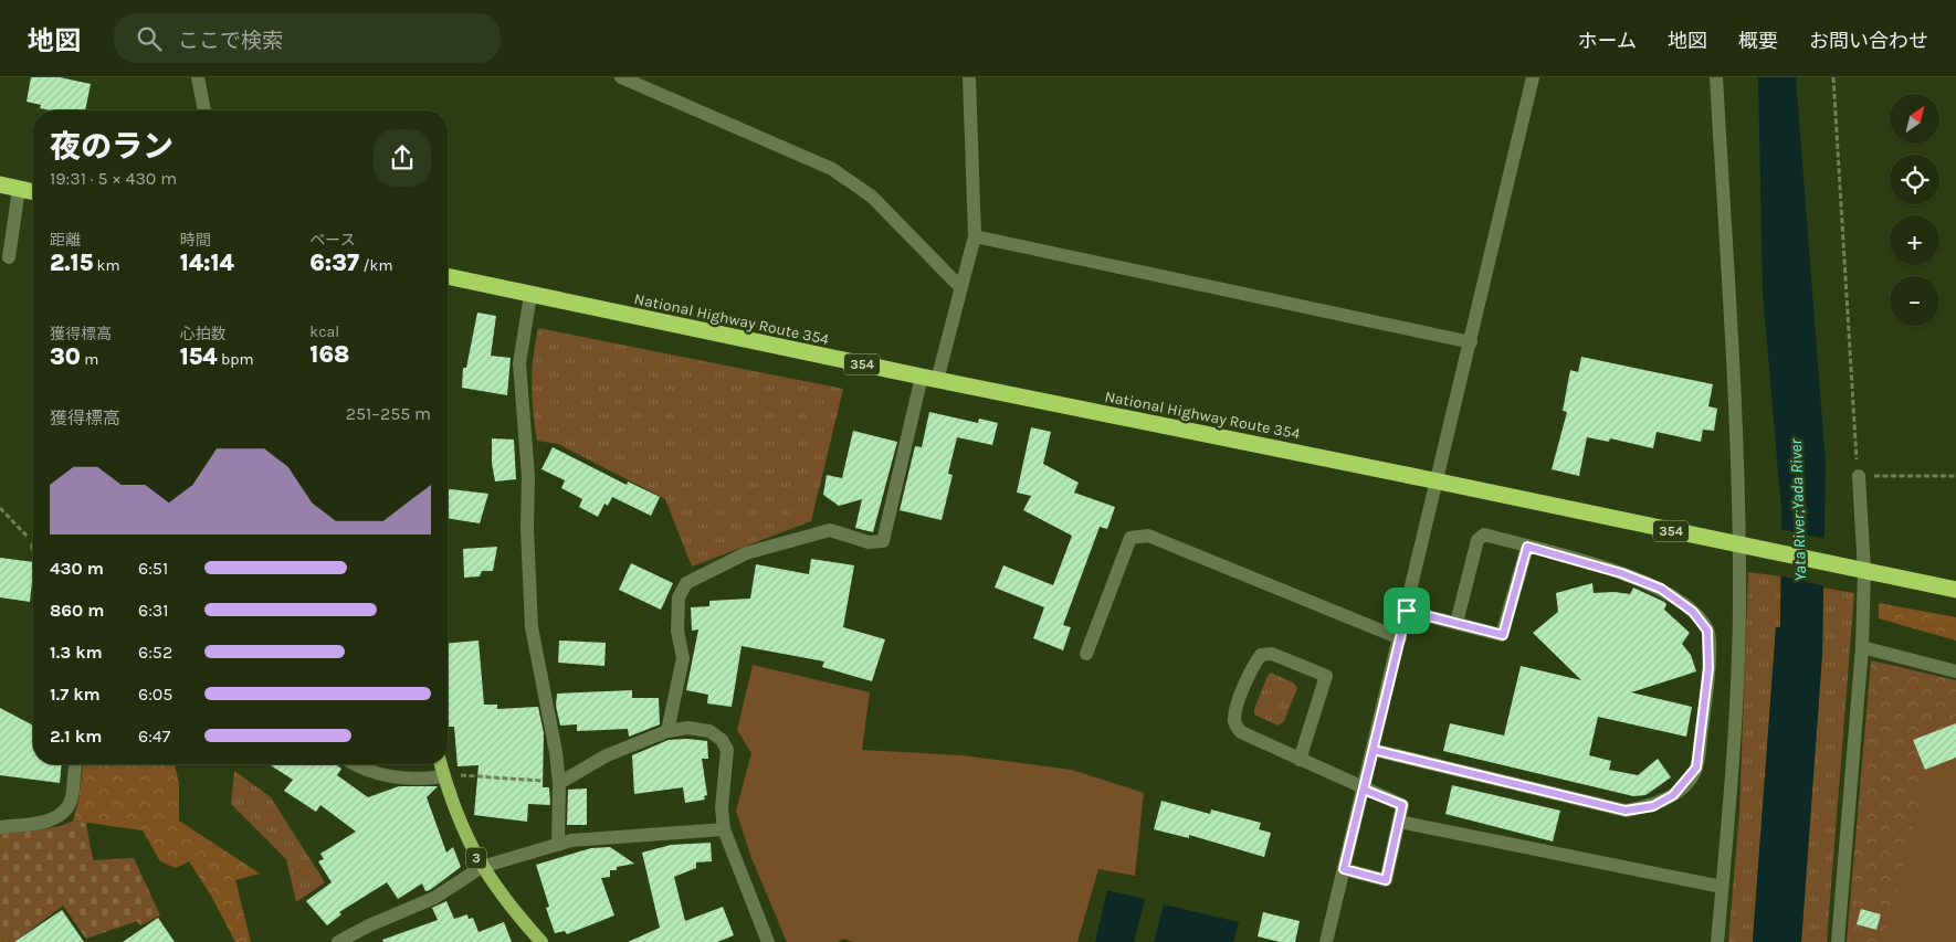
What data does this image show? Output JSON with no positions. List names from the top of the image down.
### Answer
{
  "streets": {
    "highway": ["National Highway Route 354", "354"],
    "main road": ["3"]
  },
  "water": ["Yata River;Yada River"],
  "north": "top right",
  "page": {
    "header": "地図",
    "search": "ここで検索",
    "nav": [
      "ホーム",
      "地図",
      "概要",
      "お問い合わせ"
    ],
    "map_buttons": ["+", "−"],
    "heading": ["夜のラン", "19:31 · 5 × 430 m"],
    "stats": [
      ["距離", "2.15 km"],
      ["時間", "14:14"],
      ["ペース", "6:37 /km"],
      ["獲得標高", "30 m"],
      ["心拍数", "154 bpm"],
      ["kcal", "168"]
    ],
    "chart": ["獲得標高", "251–255 m"],
    "list": [
      {
        "name": "430 m",
        "note": "6:51"
      },
      {
        "name": "860 m",
        "note": "6:31"
      },
      {
        "name": "1.3 km",
        "note": "6:52"
      },
      {
        "name": "1.7 km",
        "note": "6:05"
      },
      {
        "name": "2.1 km",
        "note": "6:47"
      }
    ]
  }
}
